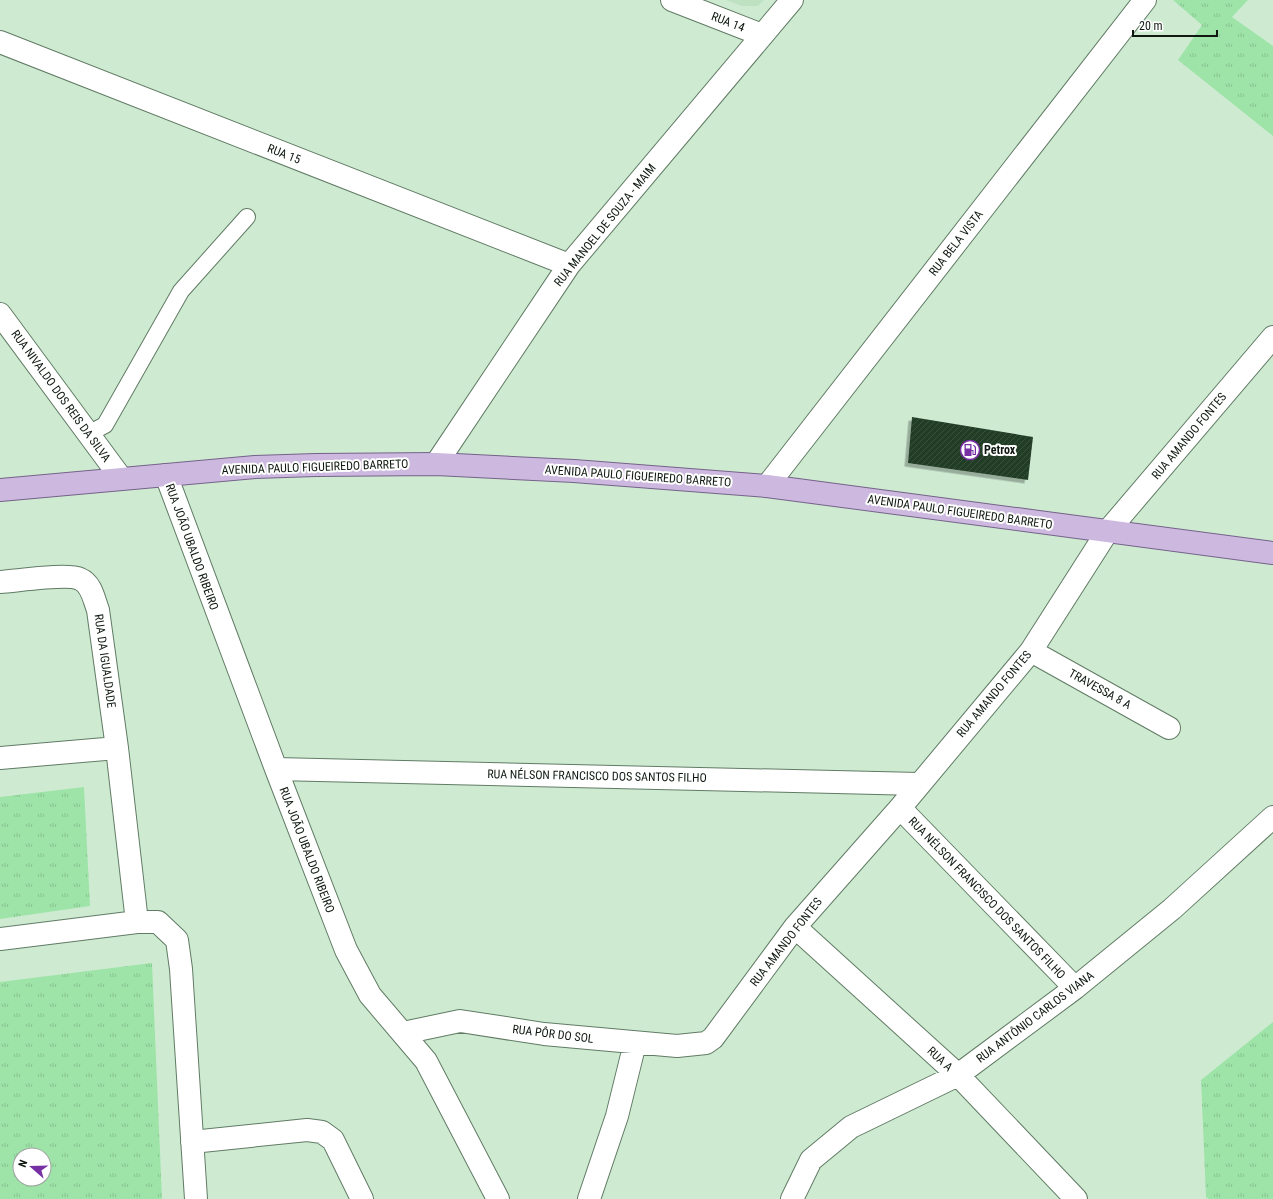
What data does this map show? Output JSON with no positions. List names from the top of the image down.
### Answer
{
  "streets": {
    "main road": ["AVENIDA PAULO FIGUEIREDO BARRETO"],
    "street": [
      "RUA 14",
      "RUA 15",
      "RUA MANOEL DE SOUZA - MAIM",
      "RUA BELA VISTA",
      "RUA NIVALDO DOS REIS DA SILVA",
      "RUA AMANDO FONTES",
      "RUA JOÃO UBALDO RIBEIRO",
      "RUA DA IGUALDADE",
      "TRAVESSA 8 A",
      "RUA NÉLSON FRANCISCO DOS SANTOS FILHO",
      "RUA ANTÔNIO CARLOS VIANA",
      "RUA PÔR DO SOL",
      "RUA A"
    ]
  },
  "crossings": [
    ["RUA 14", "RUA MANOEL DE SOUZA - MAIM"],
    ["RUA 15", "RUA MANOEL DE SOUZA - MAIM"],
    ["RUA MANOEL DE SOUZA - MAIM", "AVENIDA PAULO FIGUEIREDO BARRETO"],
    ["RUA BELA VISTA", "AVENIDA PAULO FIGUEIREDO BARRETO"],
    ["RUA NIVALDO DOS REIS DA SILVA", "AVENIDA PAULO FIGUEIREDO BARRETO"],
    ["RUA AMANDO FONTES", "AVENIDA PAULO FIGUEIREDO BARRETO"],
    ["RUA AMANDO FONTES", "TRAVESSA 8 A"],
    ["RUA AMANDO FONTES", "RUA NÉLSON FRANCISCO DOS SANTOS FILHO"],
    ["RUA AMANDO FONTES", "RUA PÔR DO SOL"],
    ["RUA AMANDO FONTES", "RUA A"],
    ["AVENIDA PAULO FIGUEIREDO BARRETO", "RUA JOÃO UBALDO RIBEIRO"],
    ["RUA JOÃO UBALDO RIBEIRO", "RUA NÉLSON FRANCISCO DOS SANTOS FILHO"],
    ["RUA JOÃO UBALDO RIBEIRO", "RUA PÔR DO SOL"],
    ["RUA NÉLSON FRANCISCO DOS SANTOS FILHO", "RUA ANTÔNIO CARLOS VIANA"],
    ["RUA ANTÔNIO CARLOS VIANA", "RUA A"]
  ],
  "places": {
    "fuel station": ["Petrox"]
  },
  "scale_bar": "20 m",
  "north": "left"
}
